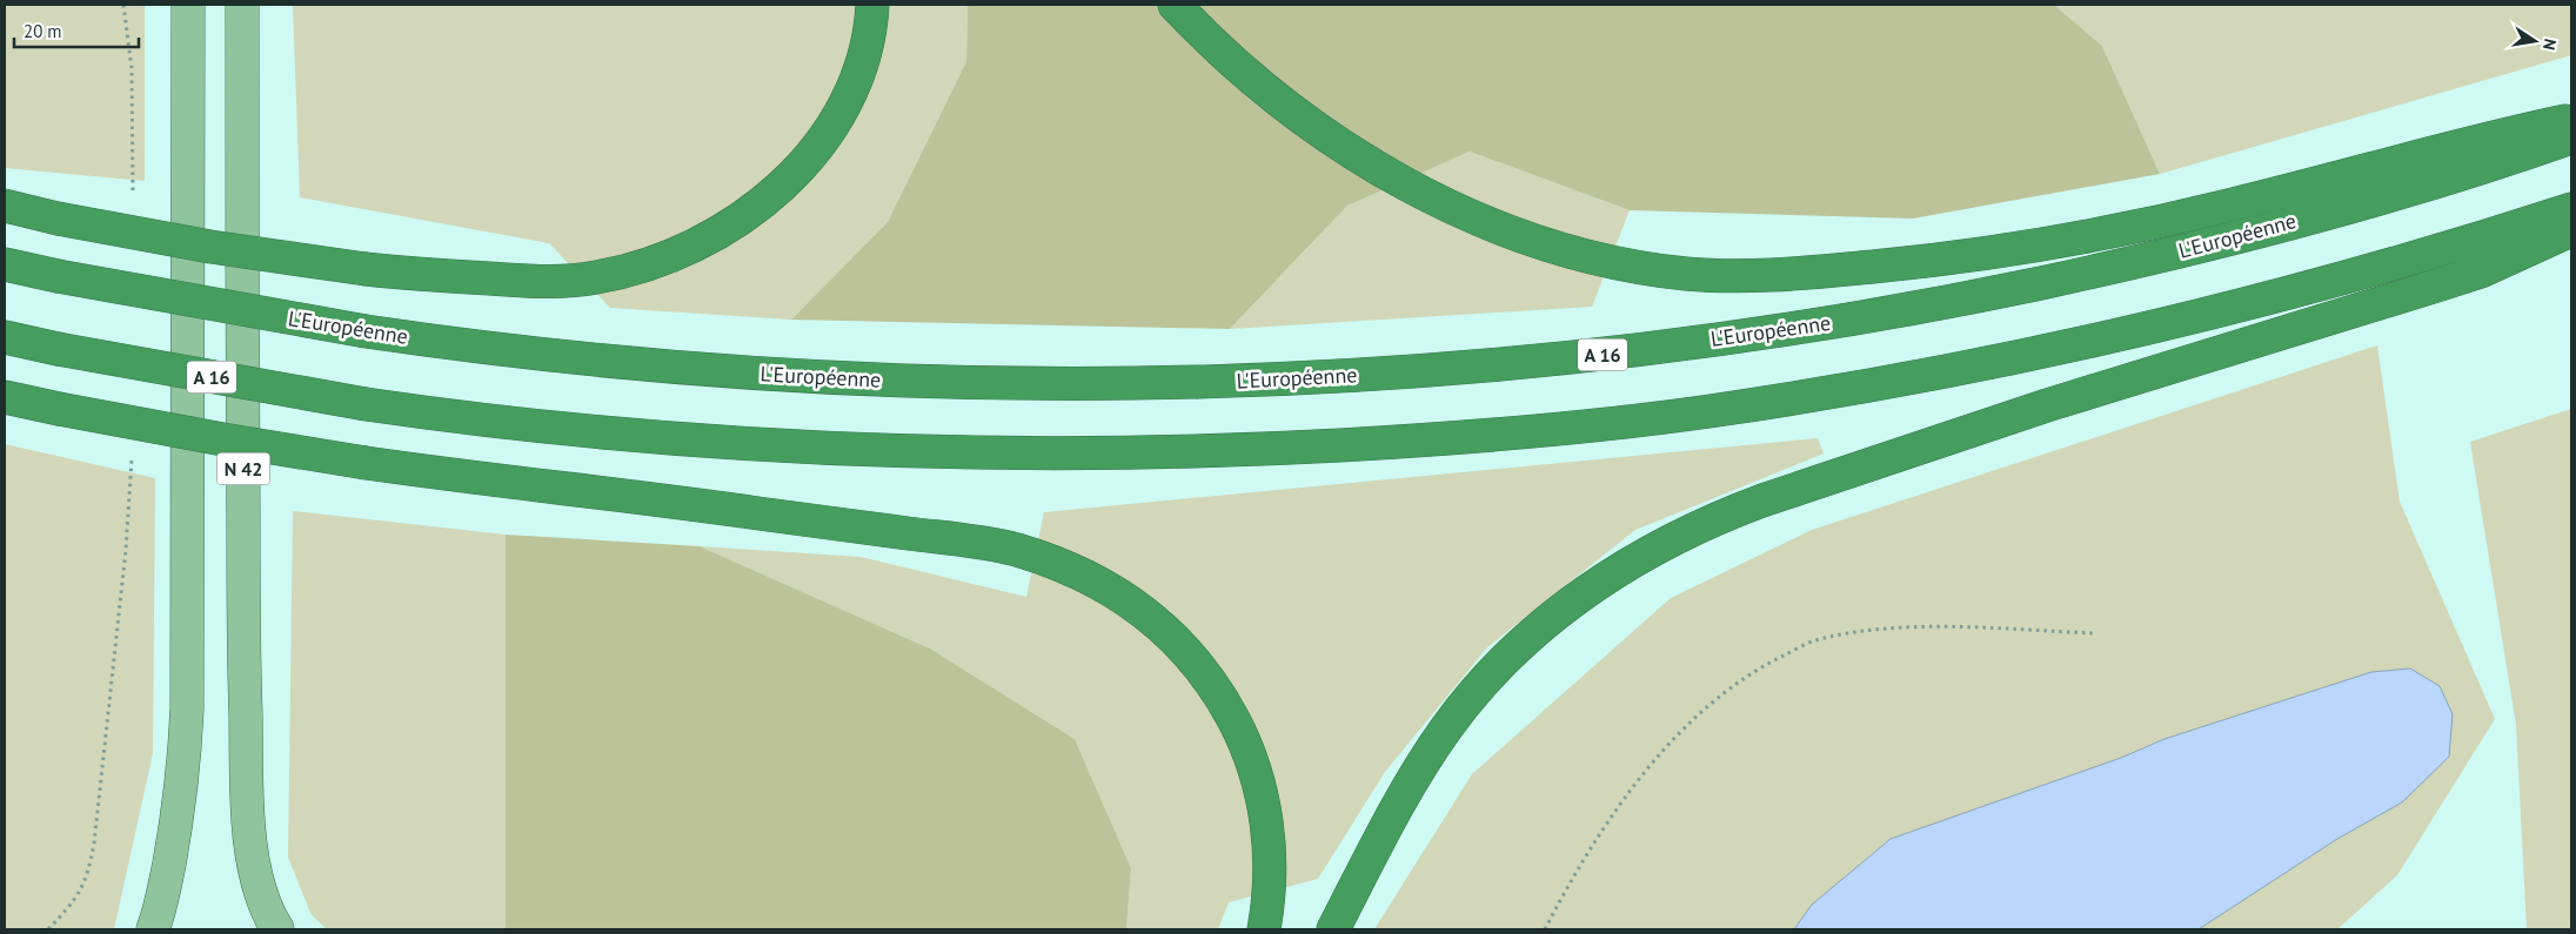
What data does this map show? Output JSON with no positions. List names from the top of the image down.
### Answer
{
  "streets": {
    "highway": ["L'Européenne", "A 16"],
    "main road": ["N 42"]
  },
  "scale_bar": "20 m",
  "north": "right"
}
